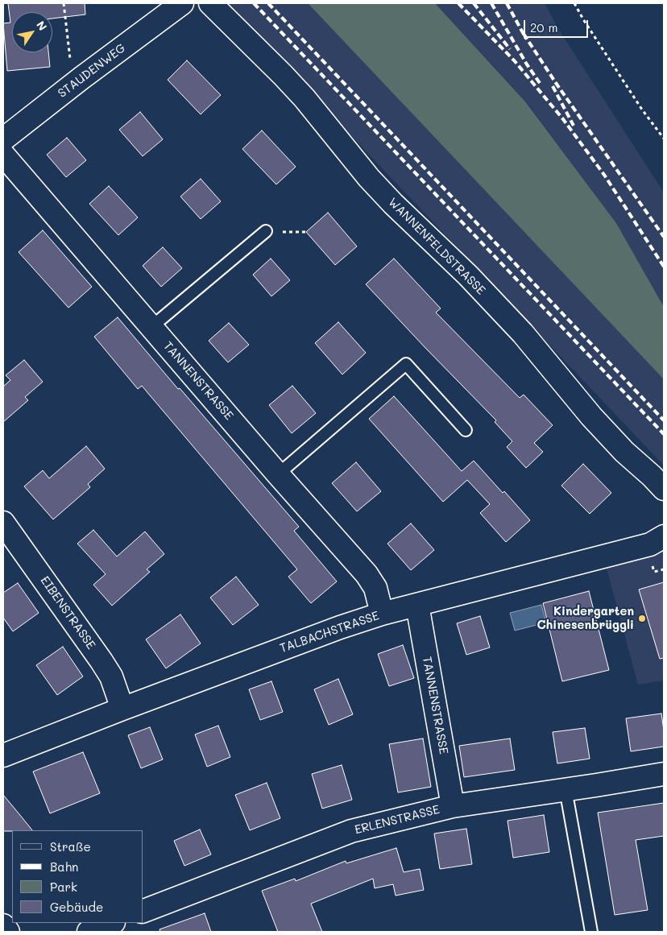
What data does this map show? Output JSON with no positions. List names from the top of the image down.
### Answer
{
  "streets": {
    "street": [
      "STAUDENWEG",
      "WANNENFELDSTRASSE",
      "TANNENSTRASSE",
      "EIBENSTRASSE",
      "TALBACHSTRASSE",
      "ERLENSTRASSE"
    ]
  },
  "crossings": [
    ["TANNENSTRASSE", "TALBACHSTRASSE"],
    ["TANNENSTRASSE", "ERLENSTRASSE"],
    ["EIBENSTRASSE", "TALBACHSTRASSE"]
  ],
  "places": ["Kindergarten Chinesenbrüggli"],
  "legend": [
    "Straße",
    "Bahn",
    "Park",
    "Gebäude"
  ],
  "scale_bar": "20 m",
  "north": "top right"
}
